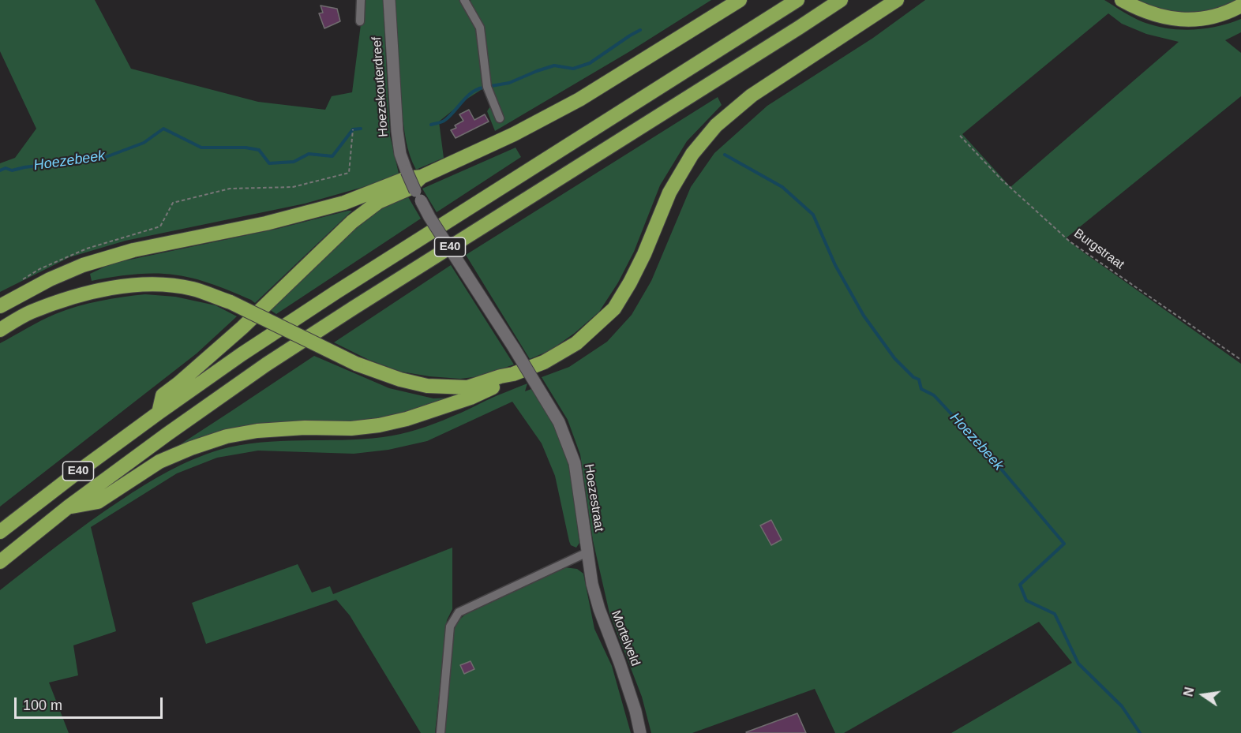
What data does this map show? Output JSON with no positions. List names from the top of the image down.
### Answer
{
  "streets": {
    "highway": ["E40"],
    "street": ["Hoezekouterdreef", "Hoezestraat", "Mortelveld"],
    "path": ["Burgstraat"]
  },
  "crossings": [
    ["Hoezekouterdreef", "Hoezestraat"],
    ["Hoezestraat", "Mortelveld"]
  ],
  "water": ["Hoezebeek"],
  "scale_bar": "100 m",
  "north": "left"
}
